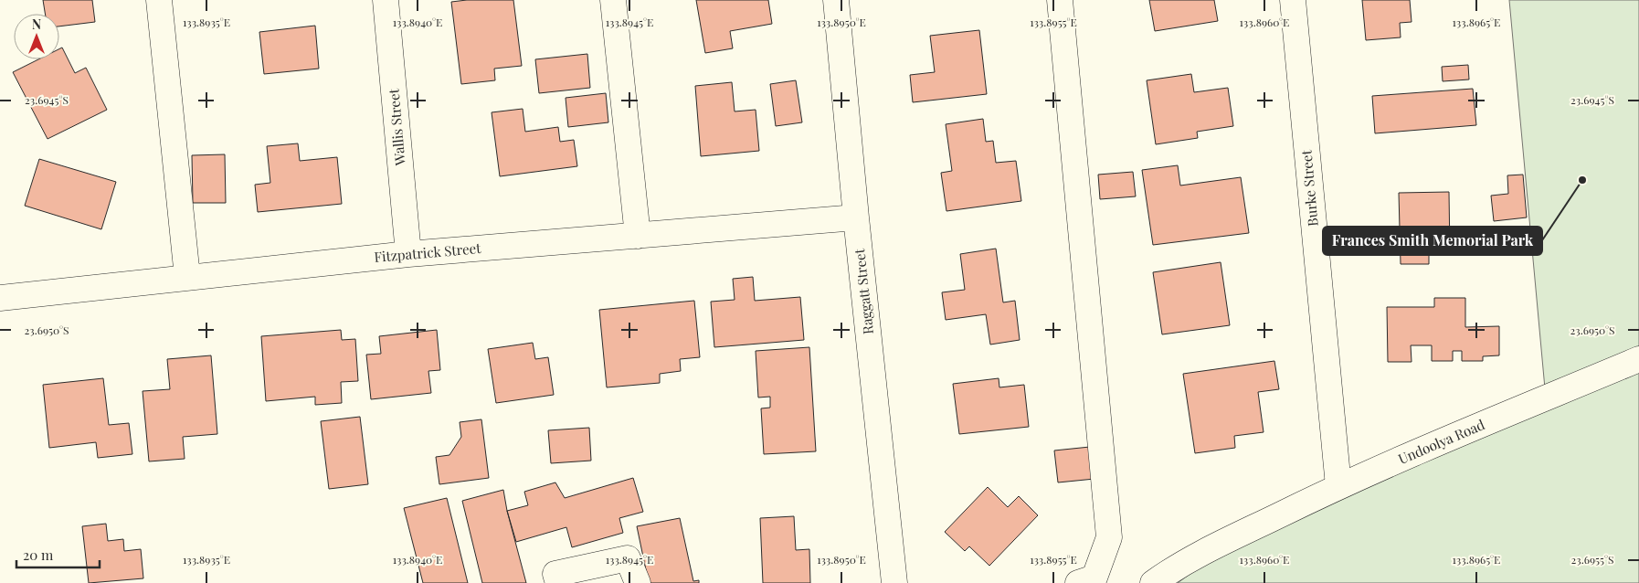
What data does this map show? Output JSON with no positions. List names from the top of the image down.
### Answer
{
  "streets": {
    "street": [
      "Wallis Street",
      "Burke Street",
      "Fitzpatrick Street",
      "Raggatt Street",
      "Undoolya Road"
    ]
  },
  "crossings": [
    ["Wallis Street", "Fitzpatrick Street"],
    ["Burke Street", "Undoolya Road"],
    ["Fitzpatrick Street", "Raggatt Street"]
  ],
  "places": ["Frances Smith Memorial Park"],
  "scale_bar": "20 m",
  "north": "top",
  "coordinates": [
    "133.8935°E",
    "133.8940°E",
    "133.8945°E",
    "133.8950°E",
    "133.8955°E",
    "133.8960°E",
    "133.8965°E",
    "23.6945°S",
    "23.6950°S",
    "23.6955°S"
  ]
}
